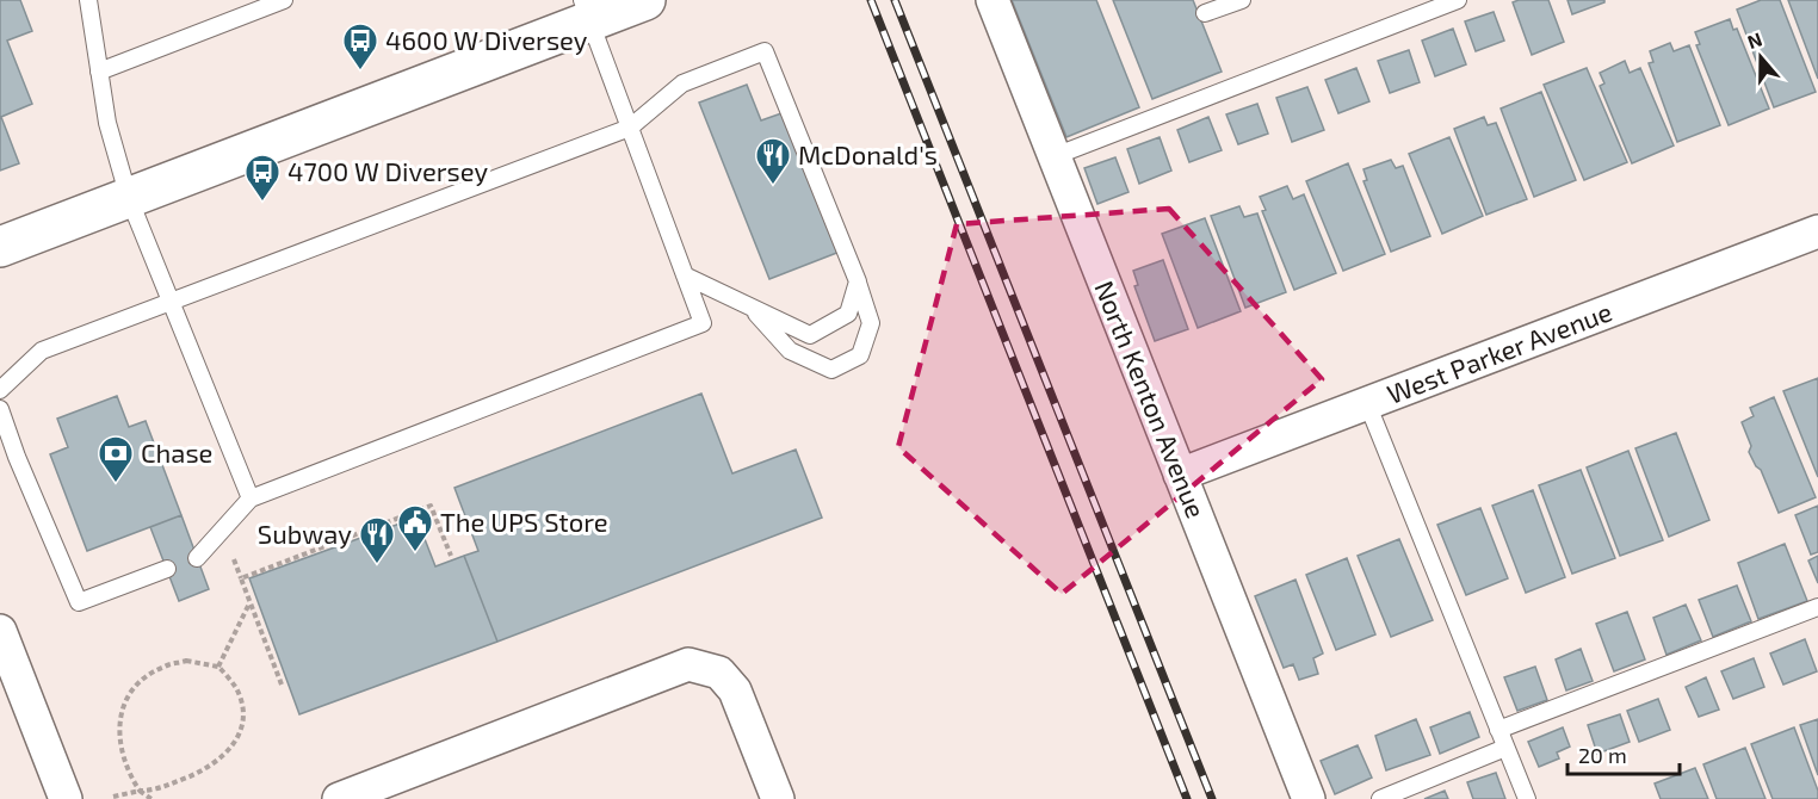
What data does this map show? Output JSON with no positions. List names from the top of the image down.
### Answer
{
  "streets": {
    "street": ["West Parker Avenue", "North Kenton Avenue"]
  },
  "crossings": [
    ["West Parker Avenue", "North Kenton Avenue"]
  ],
  "places": {
    "bus stop": ["4600 W Diversey", "4700 W Diversey"],
    "restaurant": ["McDonald's", "Subway"],
    "bank": ["Chase"],
    "public building": ["The UPS Store"]
  },
  "scale_bar": "20 m",
  "north": "top"
}
